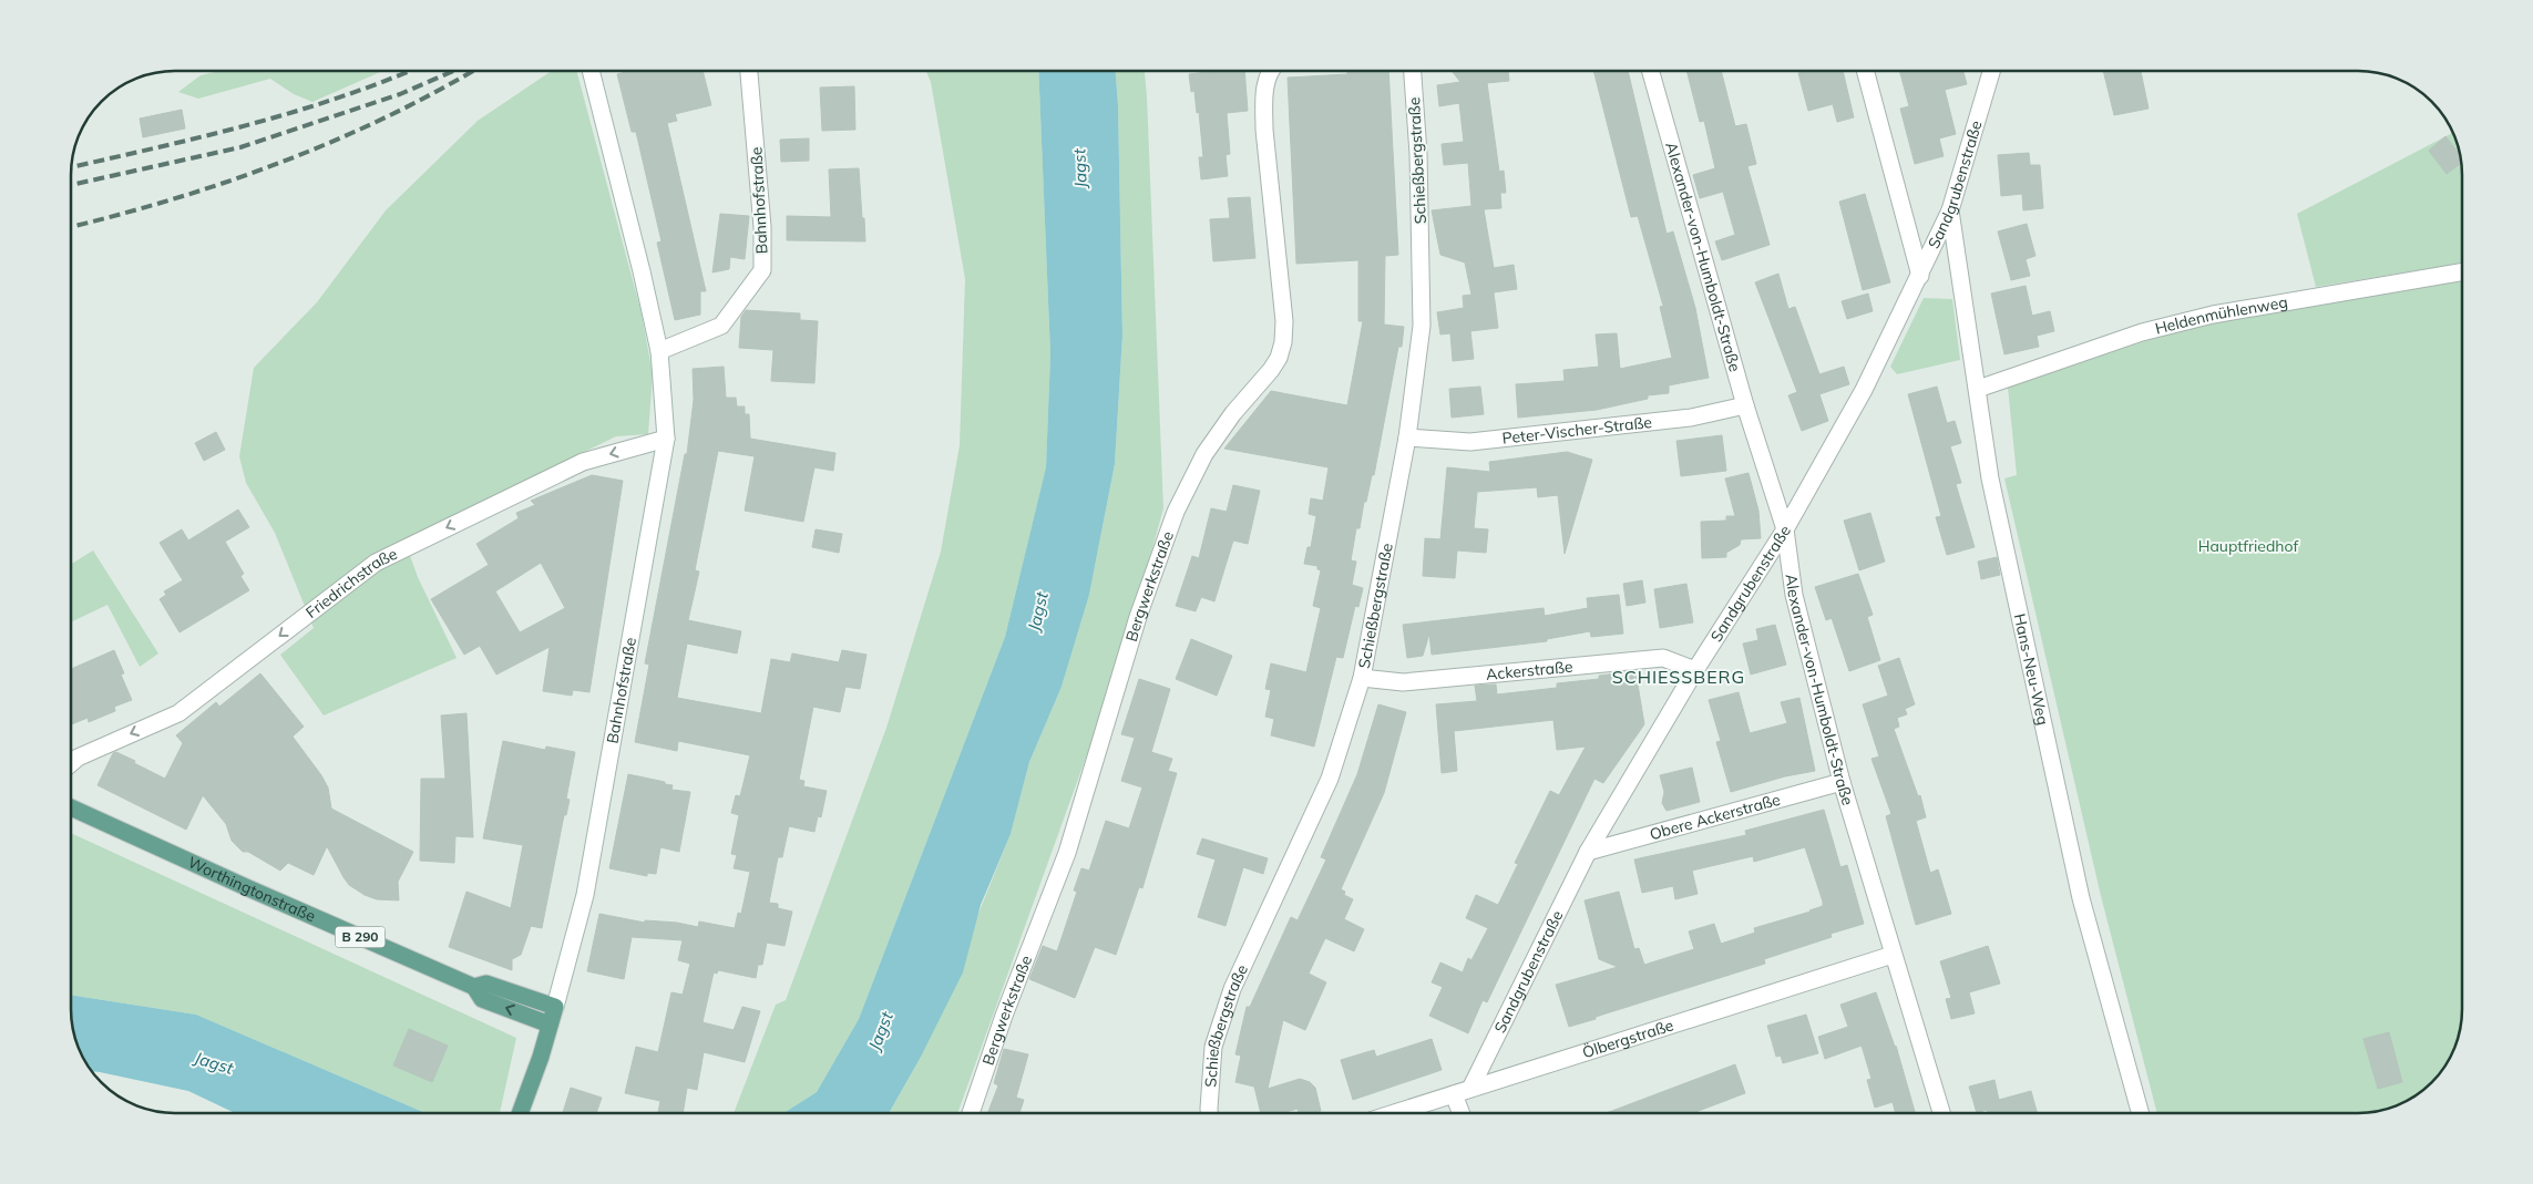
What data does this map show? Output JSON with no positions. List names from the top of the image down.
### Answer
{
  "streets": {
    "main road": ["Bahnhofstraße", "Worthingtonstraße", "B 290"],
    "street": [
      "Schießbergstraße",
      "Sandgrubenstraße",
      "Alexander-von-Humboldt-Straße",
      "Heldenmühlenweg",
      "Peter-Vischer-Straße",
      "Friedrichstraße",
      "Bergwerkstraße",
      "Ackerstraße",
      "Hans-Neu-Weg",
      "Obere Ackerstraße",
      "Ölbergstraße"
    ]
  },
  "crossings": [
    ["Schießbergstraße", "Peter-Vischer-Straße"],
    ["Schießbergstraße", "Ackerstraße"],
    ["Sandgrubenstraße", "Alexander-von-Humboldt-Straße"],
    ["Sandgrubenstraße", "Ackerstraße"],
    ["Sandgrubenstraße", "Hans-Neu-Weg"],
    ["Sandgrubenstraße", "Obere Ackerstraße"],
    ["Sandgrubenstraße", "Ölbergstraße"],
    ["Bahnhofstraße", "Friedrichstraße"],
    ["Bahnhofstraße", "Worthingtonstraße"],
    ["Alexander-von-Humboldt-Straße", "Peter-Vischer-Straße"],
    ["Alexander-von-Humboldt-Straße", "Obere Ackerstraße"],
    ["Alexander-von-Humboldt-Straße", "Ölbergstraße"],
    ["Heldenmühlenweg", "Hans-Neu-Weg"]
  ],
  "one_way": ["Friedrichstraße"],
  "districts": ["SCHIESSBERG"],
  "water": ["Jagst"],
  "parks": ["Hauptfriedhof"]
}
